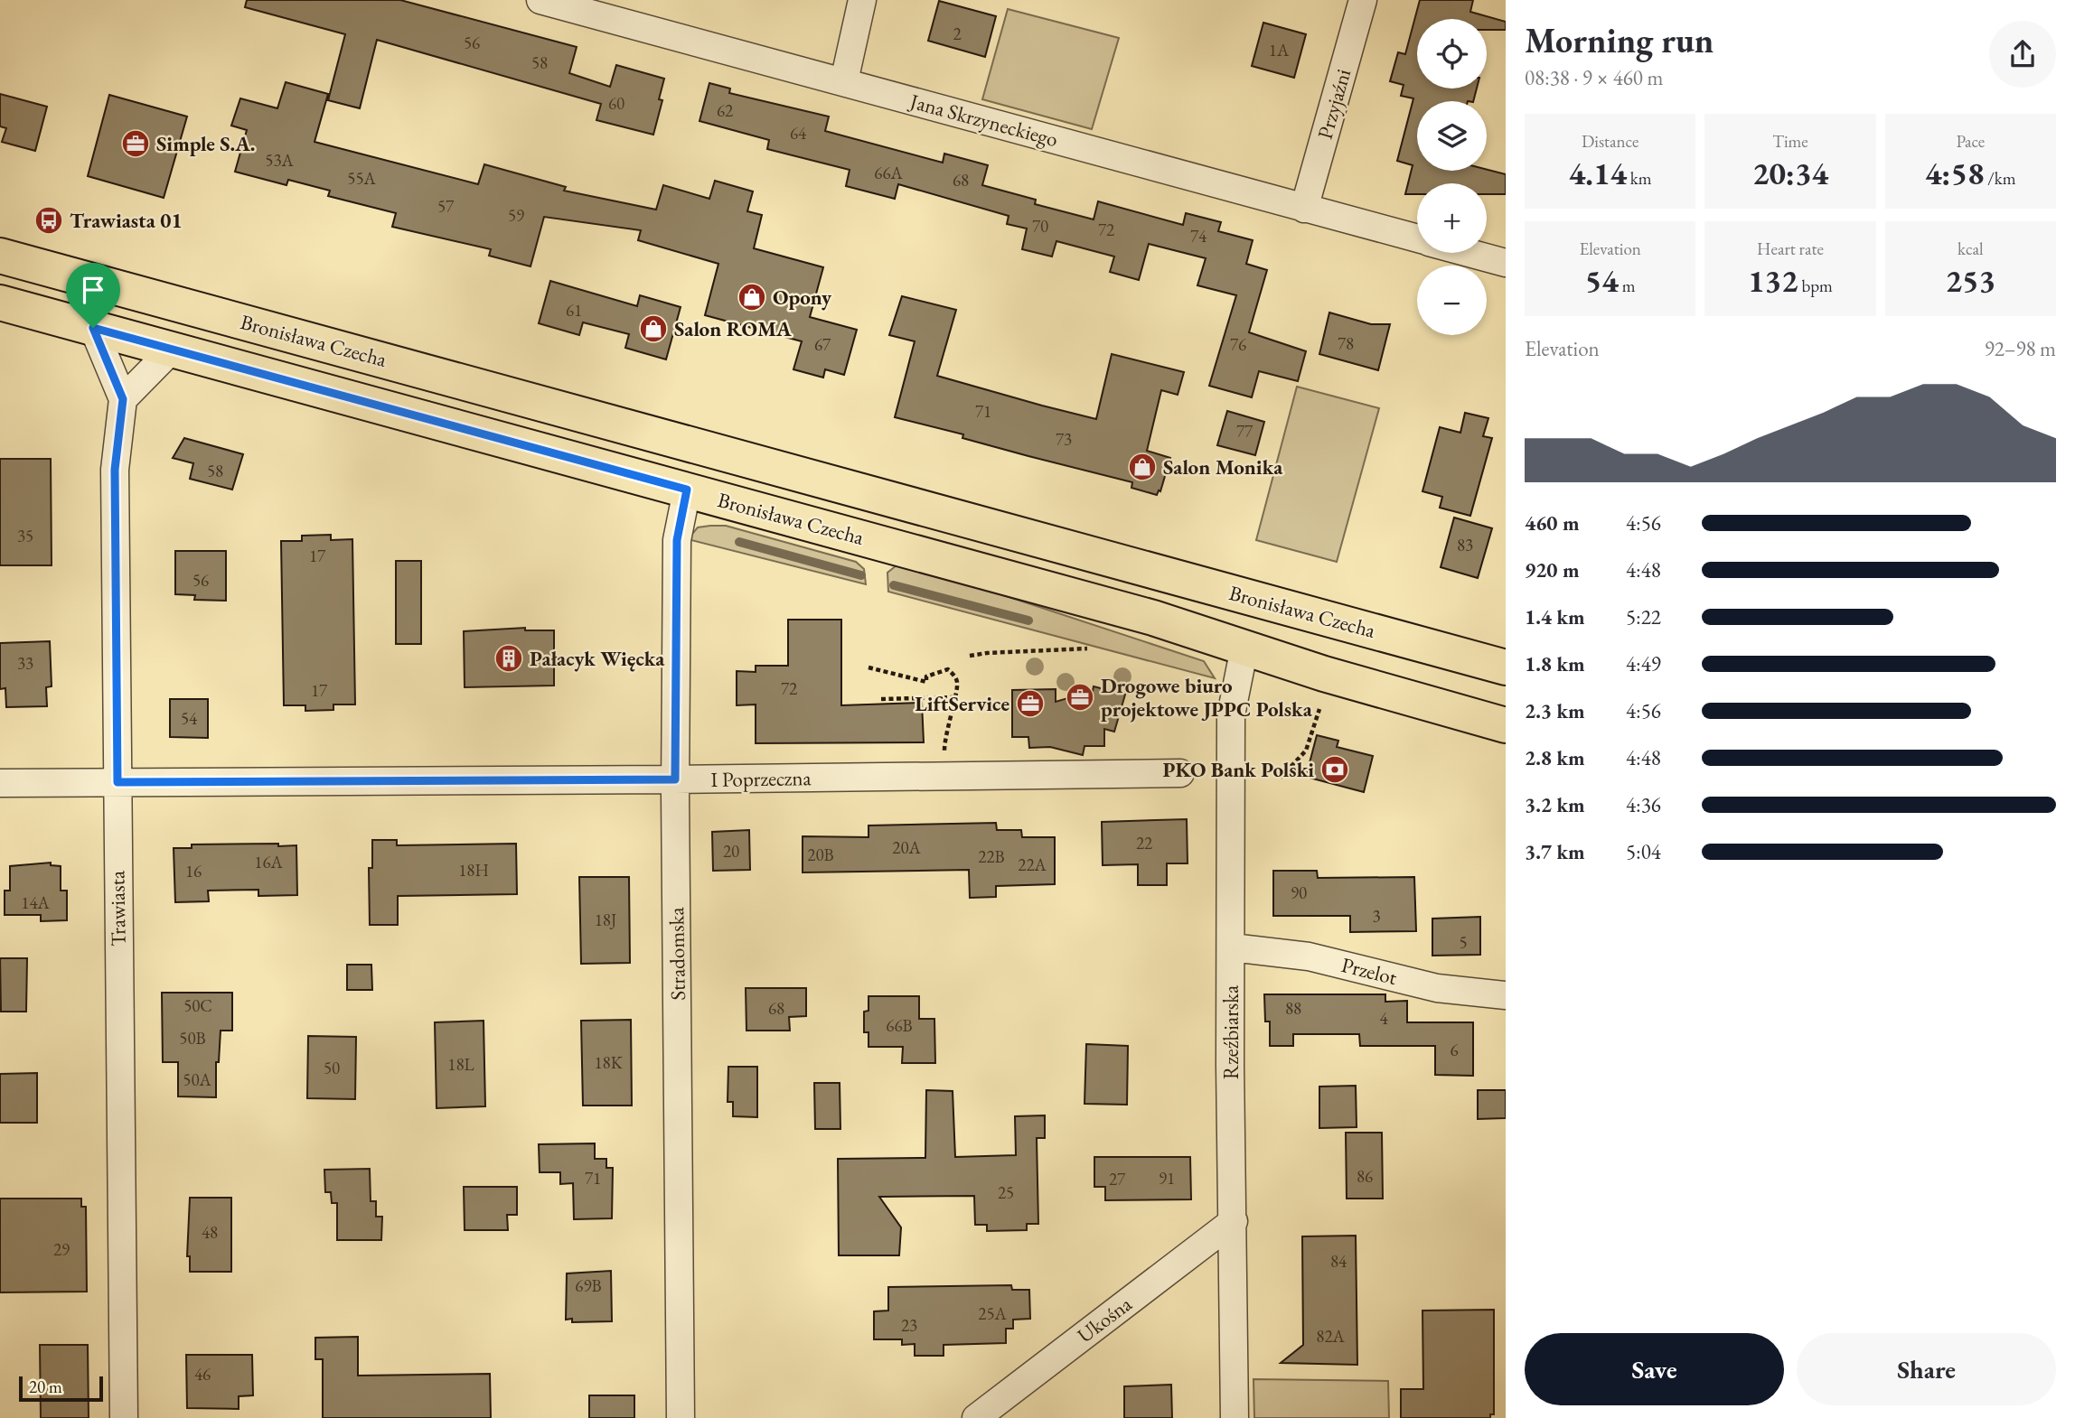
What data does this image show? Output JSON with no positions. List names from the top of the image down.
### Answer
{
  "streets": {
    "main road": ["Bronisława Czecha"],
    "street": [
      "Przyjaźni",
      "Jana Skrzyneckiego",
      "I Poprzeczna",
      "Trawiasta",
      "Stradomska",
      "Przelot",
      "Rzeźbiarska",
      "Ukośna"
    ]
  },
  "crossings": [
    ["Przyjaźni", "Jana Skrzyneckiego"],
    ["Bronisława Czecha", "Trawiasta"],
    ["Bronisława Czecha", "Stradomska"],
    ["Bronisława Czecha", "Rzeźbiarska"],
    ["I Poprzeczna", "Trawiasta"],
    ["I Poprzeczna", "Stradomska"],
    ["Przelot", "Rzeźbiarska"],
    ["Rzeźbiarska", "Ukośna"]
  ],
  "places": {
    "office": ["Simple S.A.", "Drogowe biuro projektowe JPPC Polska", "LiftService"],
    "bus stop": ["Trawiasta 01"],
    "shop": ["Opony", "Salon ROMA", "Salon Monika"],
    "building": ["Pałacyk Więcka"],
    "bank": ["PKO Bank Polski"]
  },
  "house_numbers": [
    "2",
    "56",
    "1A",
    "58",
    "60",
    "62",
    "64",
    "53A",
    "66A",
    "55A",
    "68",
    "57",
    "59",
    "70",
    "72",
    "74",
    "61",
    "78",
    "67",
    "76",
    "71",
    "77",
    "73",
    "58",
    "35",
    "83",
    "17",
    "56",
    "33",
    "72",
    "17",
    "54",
    "22",
    "20A",
    "20",
    "20B",
    "22B",
    "16A",
    "22A",
    "18H",
    "16",
    "90",
    "14A",
    "3",
    "18J",
    "5",
    "50C",
    "68",
    "88",
    "4",
    "66B",
    "50B",
    "6",
    "18K",
    "18L",
    "50",
    "50A",
    "86",
    "71",
    "91",
    "27",
    "25",
    "48",
    "29",
    "84",
    "69B",
    "25A",
    "23",
    "82A",
    "46"
  ],
  "scale_bar": "20 m",
  "page": {
    "heading": ["Morning run", "08:38 · 9 × 460 m"],
    "map_buttons": ["+", "−"],
    "stats": [
      ["Distance", "4.14 km"],
      ["Time", "20:34"],
      ["Pace", "4:58 /km"],
      ["Elevation", "54 m"],
      ["Heart rate", "132 bpm"],
      ["kcal", "253"]
    ],
    "chart": ["Elevation", "92–98 m"],
    "list": [
      {
        "name": "460 m",
        "note": "4:56"
      },
      {
        "name": "920 m",
        "note": "4:48"
      },
      {
        "name": "1.4 km",
        "note": "5:22"
      },
      {
        "name": "1.8 km",
        "note": "4:49"
      },
      {
        "name": "2.3 km",
        "note": "4:56"
      },
      {
        "name": "2.8 km",
        "note": "4:48"
      },
      {
        "name": "3.2 km",
        "note": "4:36"
      },
      {
        "name": "3.7 km",
        "note": "5:04"
      }
    ],
    "buttons": ["Save", "Share"],
    "scale": "20 m"
  }
}
